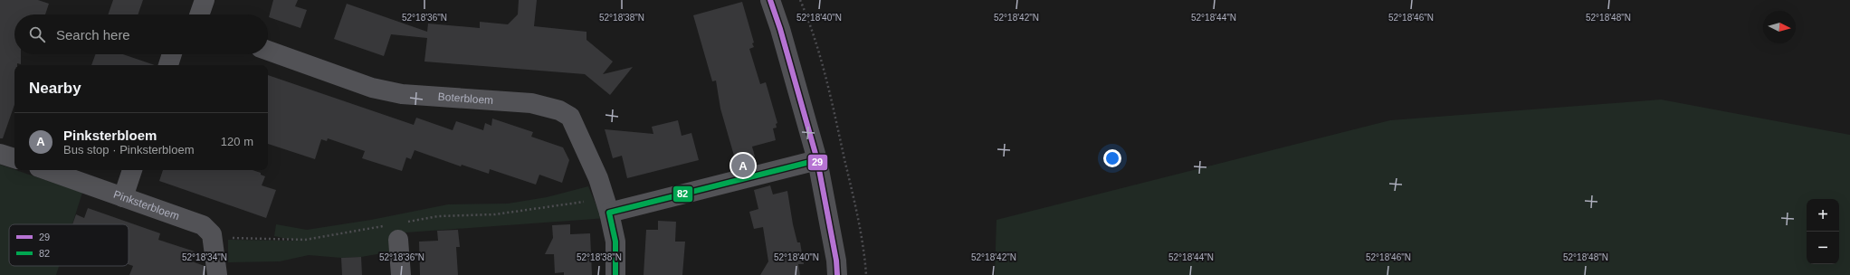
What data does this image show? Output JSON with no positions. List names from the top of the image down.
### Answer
{
  "streets": {
    "street": ["Boterbloem", "Pinksterbloem"]
  },
  "lines": ["transit line 29", "transit line 82"],
  "legend": ["29", "82"],
  "north": "right",
  "page": {
    "search": "Search here",
    "heading": "Nearby",
    "list": [
      {
        "mark": "A",
        "name": "Pinksterbloem",
        "note": "Bus stop · Pinksterbloem",
        "value": "120 m"
      }
    ],
    "pins": "A",
    "map_buttons": ["+", "−"]
  },
  "coordinates": [
    "52°18'36\"N",
    "52°18'38\"N",
    "52°18'40\"N",
    "52°18'42\"N",
    "52°18'44\"N",
    "52°18'46\"N",
    "52°18'48\"N",
    "52°18'34\"N"
  ]
}
